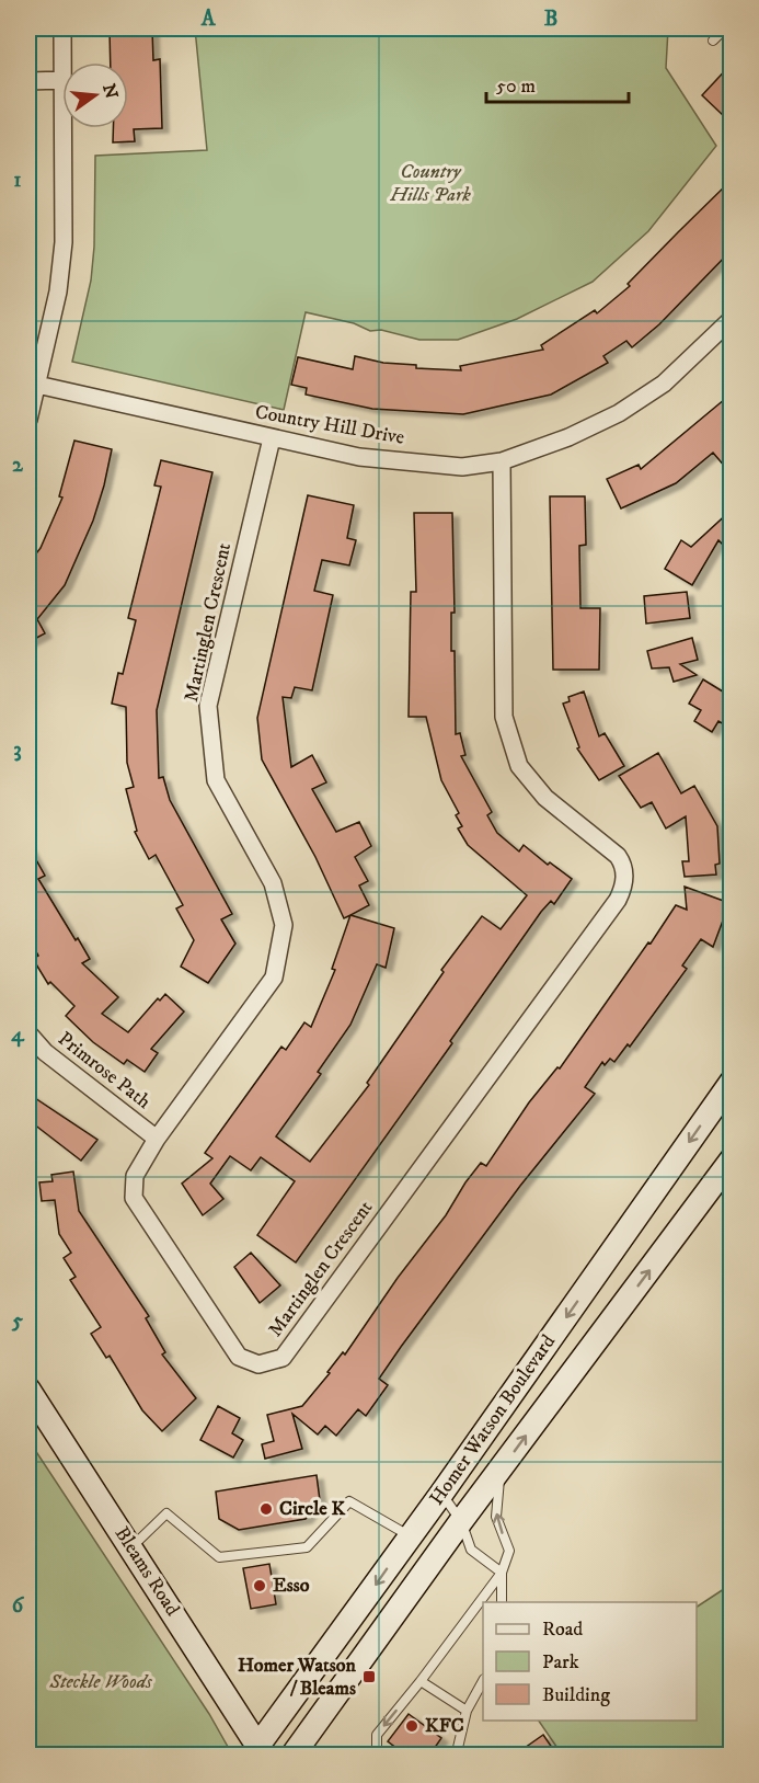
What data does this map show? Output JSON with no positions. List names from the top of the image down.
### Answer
{
  "streets": {
    "main road": ["Homer Watson Boulevard", "Bleams Road"],
    "street": ["Country Hill Drive", "Martinglen Crescent", "Primrose Path"]
  },
  "crossings": [
    ["Country Hill Drive", "Martinglen Crescent"],
    ["Martinglen Crescent", "Primrose Path"],
    ["Homer Watson Boulevard", "Bleams Road"]
  ],
  "parks": ["Country Hills Park", "Steckle Woods"],
  "places": {
    "other": ["Circle K", "Esso", "KFC"],
    "transit": ["Homer Watson / Bleams"]
  },
  "legend": ["Road", "Park", "Building"],
  "scale_bar": "50 m",
  "north": "right",
  "grid": {
    "columns": ["A", "B"],
    "rows": [
      "1",
      "2",
      "3",
      "4",
      "5",
      "6"
    ]
  }
}
